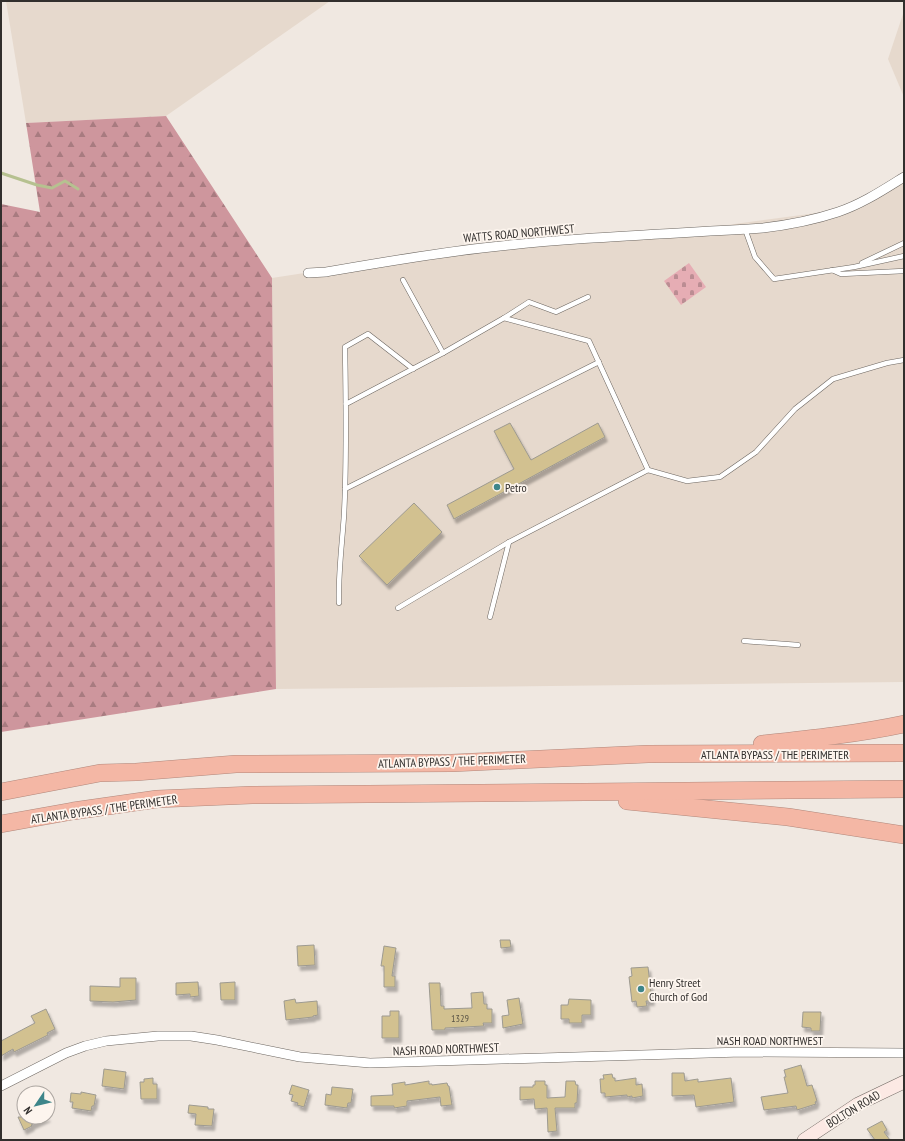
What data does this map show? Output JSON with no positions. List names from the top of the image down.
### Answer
{
  "streets": {
    "highway": ["ATLANTA BYPASS / THE PERIMETER"],
    "street": ["WATTS ROAD NORTHWEST", "NASH ROAD NORTHWEST", "BOLTON ROAD"]
  },
  "places": ["Petro", "Henry Street Church of God"],
  "house_numbers": ["1329"],
  "north": "bottom left"
}
